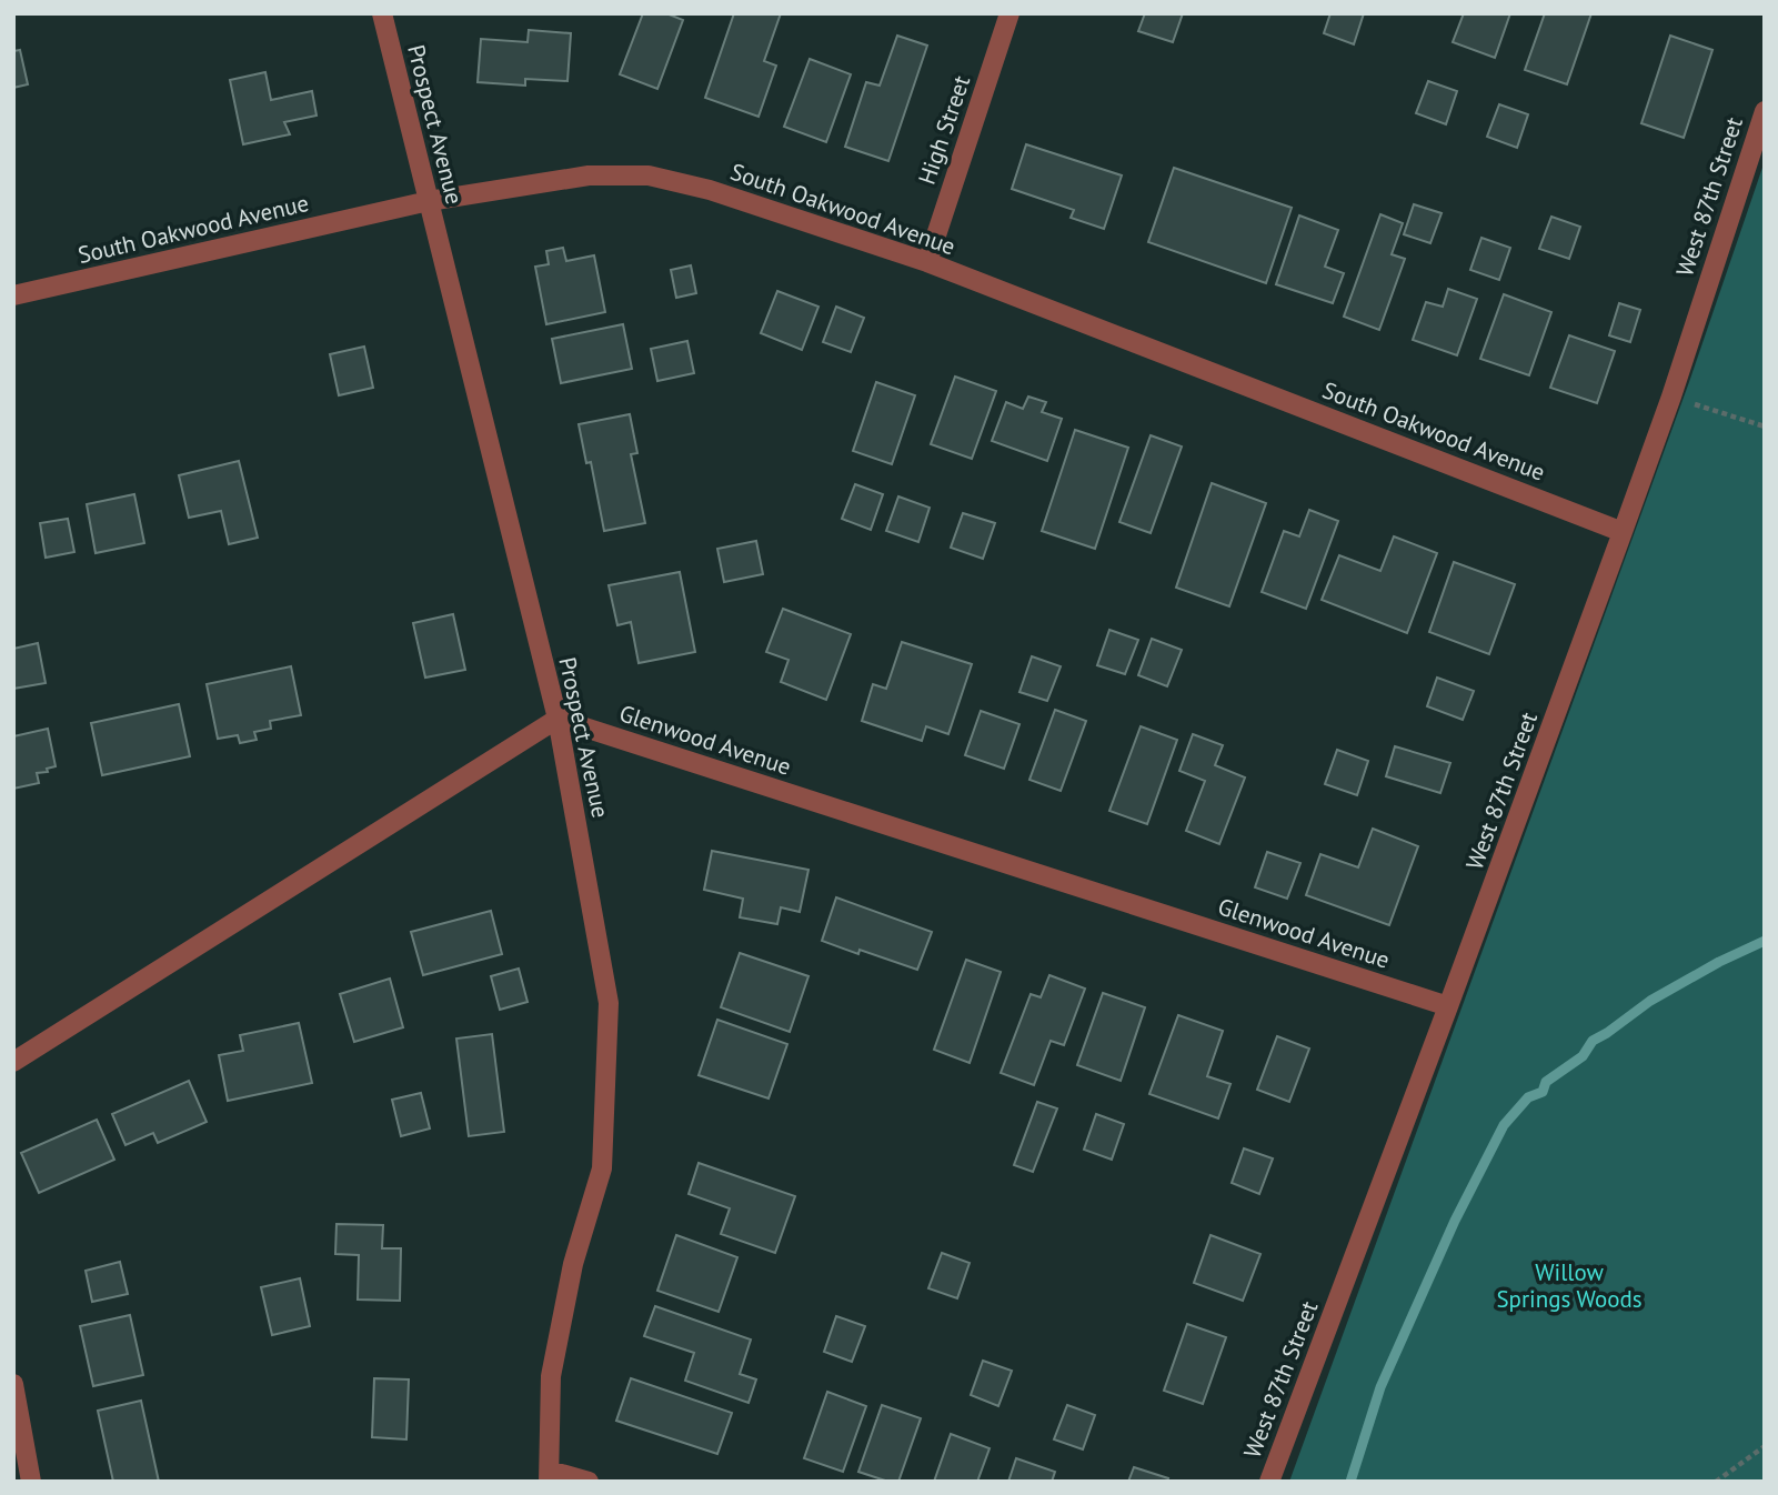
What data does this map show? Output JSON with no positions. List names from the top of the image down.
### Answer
{
  "streets": {
    "street": [
      "Prospect Avenue",
      "High Street",
      "West 87th Street",
      "South Oakwood Avenue",
      "Glenwood Avenue"
    ]
  },
  "crossings": [
    ["Prospect Avenue", "South Oakwood Avenue"],
    ["Prospect Avenue", "Glenwood Avenue"],
    ["High Street", "South Oakwood Avenue"],
    ["West 87th Street", "South Oakwood Avenue"],
    ["West 87th Street", "Glenwood Avenue"]
  ],
  "parks": ["Willow Springs Woods"]
}
